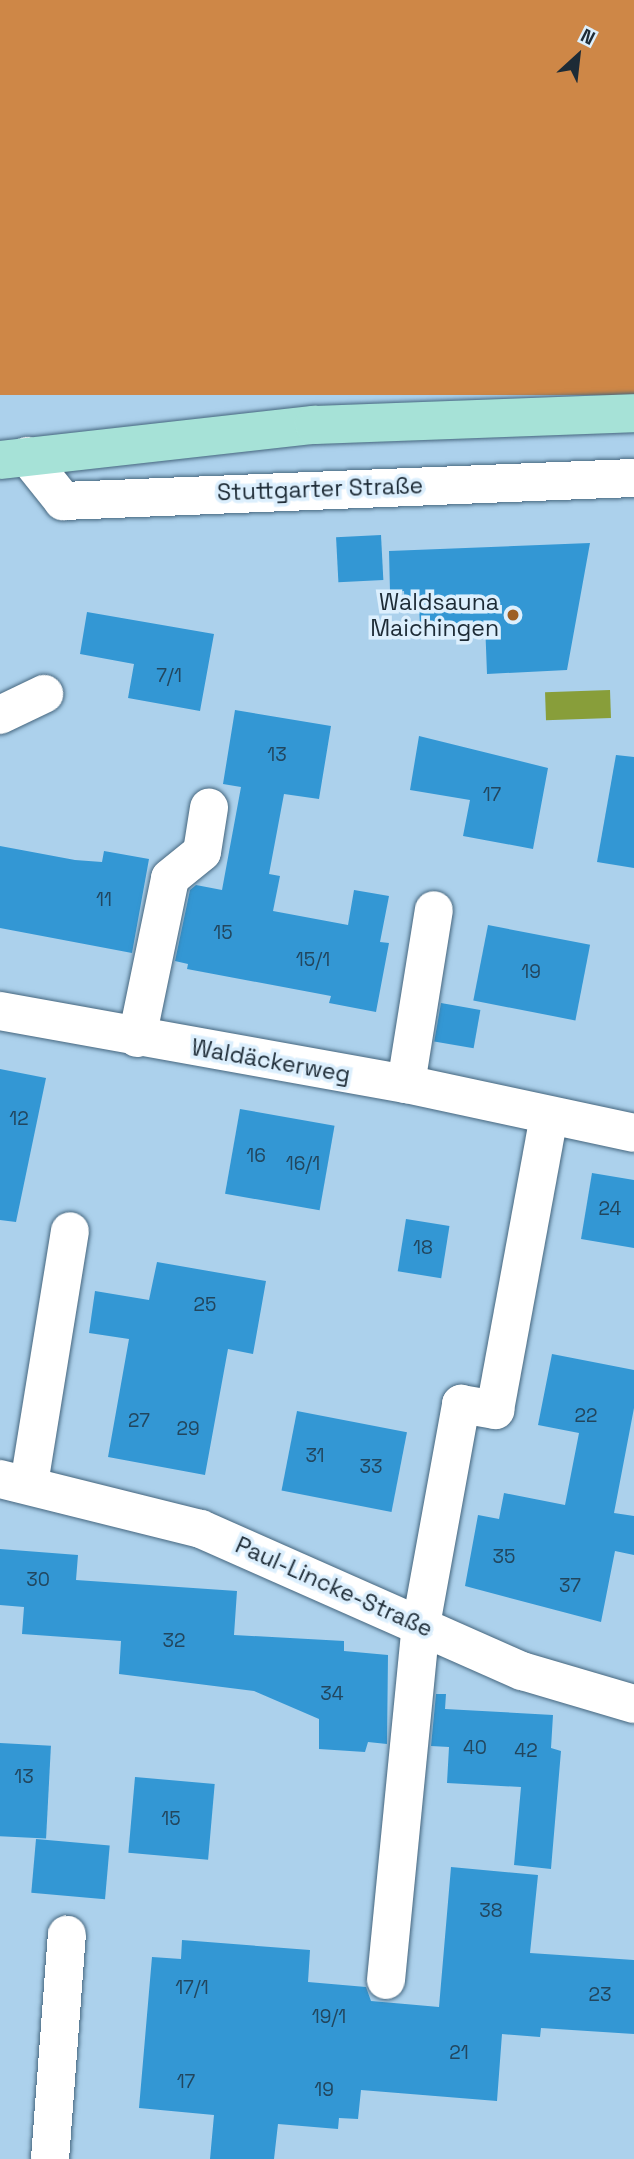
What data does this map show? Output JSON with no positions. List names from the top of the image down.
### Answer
{
  "streets": {
    "main road": ["Stuttgarter Straße"],
    "street": ["Waldäckerweg", "Paul-Lincke-Straße"]
  },
  "places": ["Waldsauna Maichingen"],
  "house_numbers": [
    "7/1",
    "13",
    "17",
    "11",
    "15",
    "15/1",
    "19",
    "12",
    "16",
    "16/1",
    "24",
    "18",
    "25",
    "22",
    "27",
    "29",
    "31",
    "33",
    "35",
    "30",
    "37",
    "32",
    "34",
    "40",
    "42",
    "13",
    "15",
    "38",
    "17/1",
    "23",
    "19/1",
    "21",
    "17",
    "19"
  ],
  "north": "top right"
}
